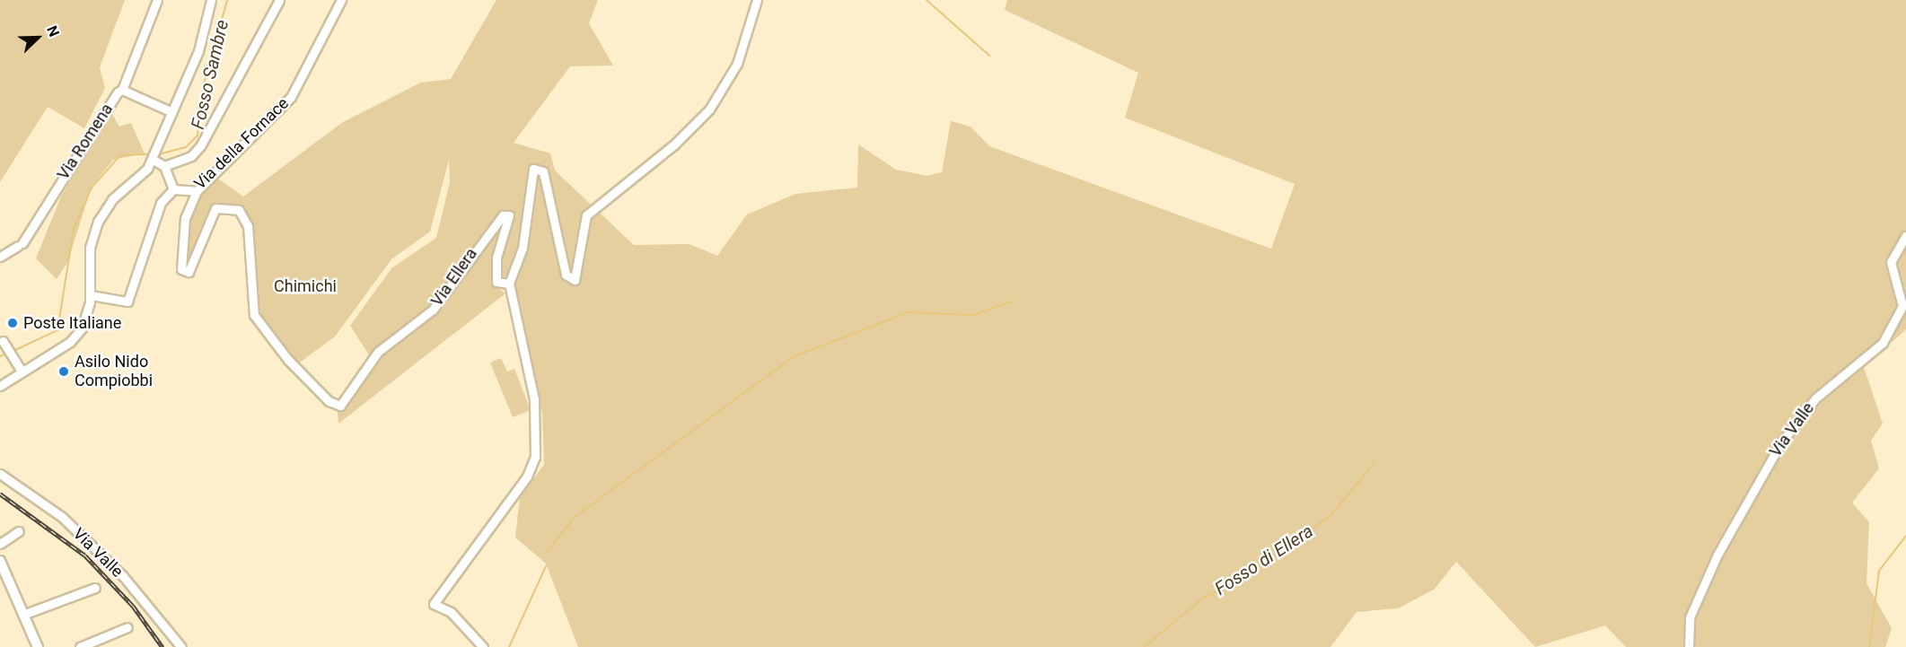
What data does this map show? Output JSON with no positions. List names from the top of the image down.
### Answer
{
  "streets": {
    "street": [
      "Via Romena",
      "Via della Fornace",
      "Via Ellera",
      "Via Valle"
    ]
  },
  "crossings": [
    ["Via della Fornace", "Via Ellera"]
  ],
  "water": ["Fosso Sambre", "Fosso di Ellera"],
  "parks": ["Chimichi"],
  "places": ["Poste Italiane", "Asilo Nido Compiobbi"],
  "north": "top right"
}
